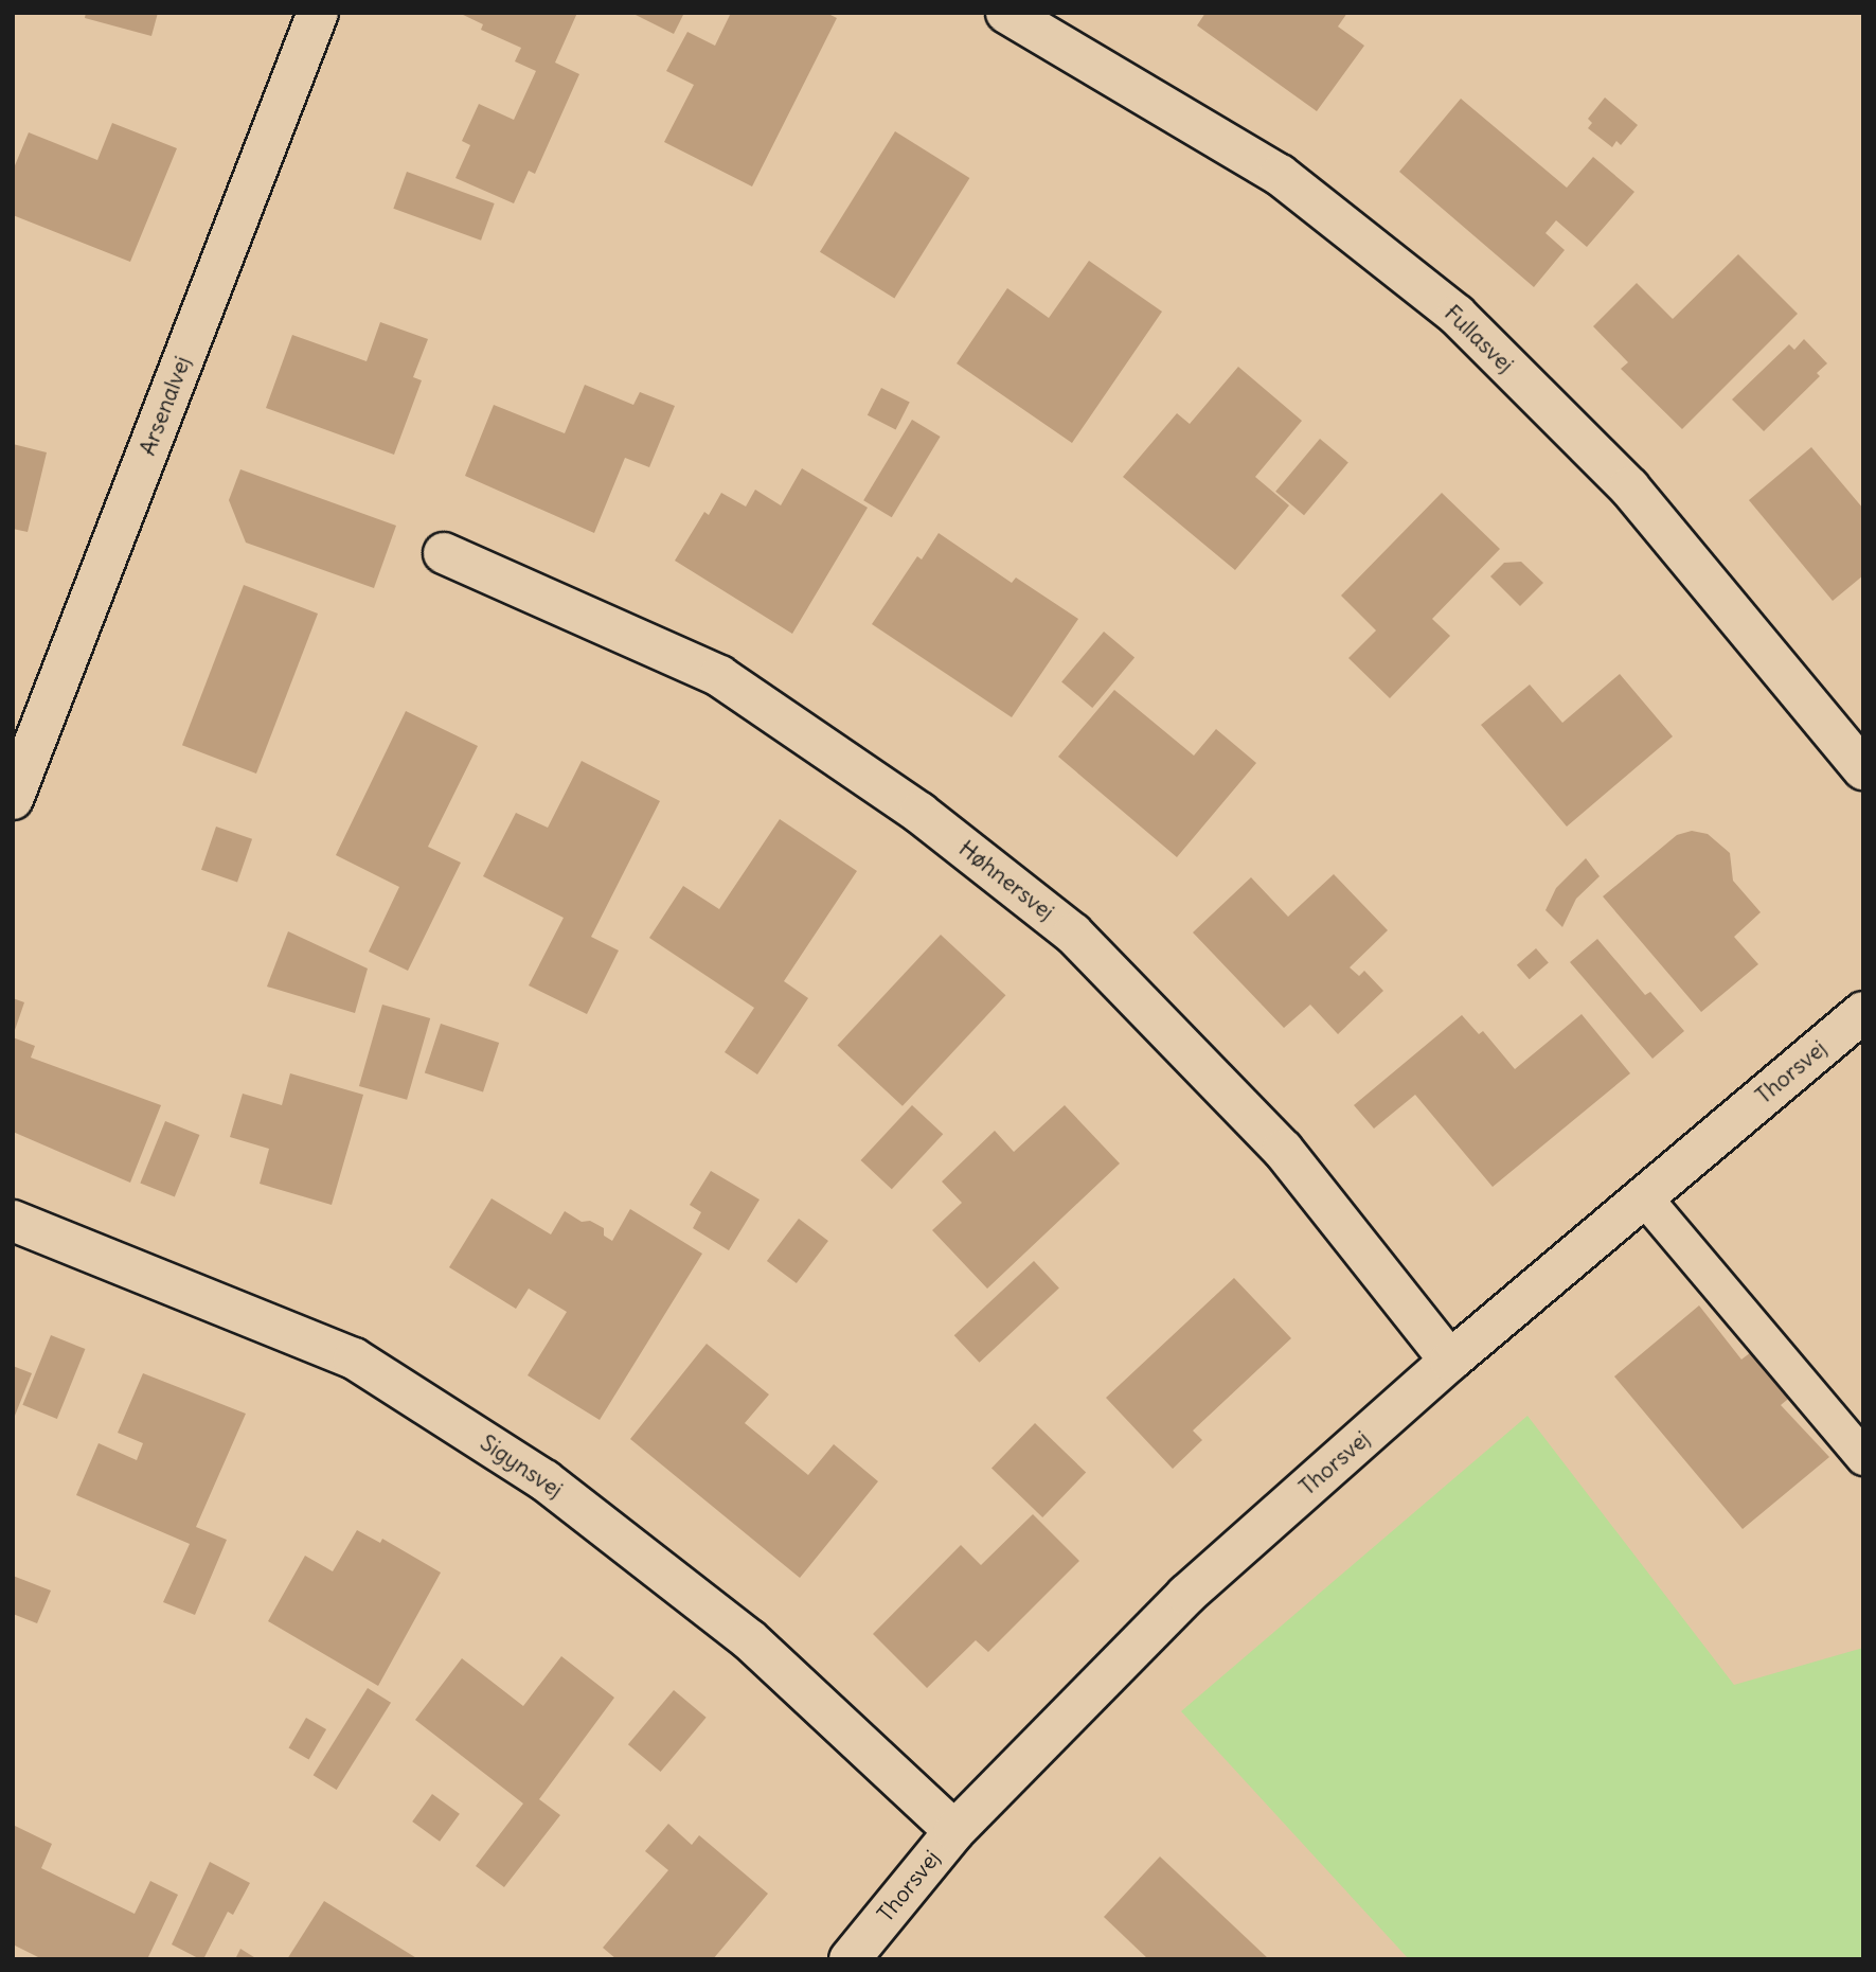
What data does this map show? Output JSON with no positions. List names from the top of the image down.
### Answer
{
  "streets": {
    "street": [
      "Fullasvej",
      "Arsenalvej",
      "Høhnersvej",
      "Thorsvej",
      "Sigynsvej"
    ]
  },
  "crossings": [
    ["Høhnersvej", "Thorsvej"],
    ["Thorsvej", "Sigynsvej"]
  ]
}
